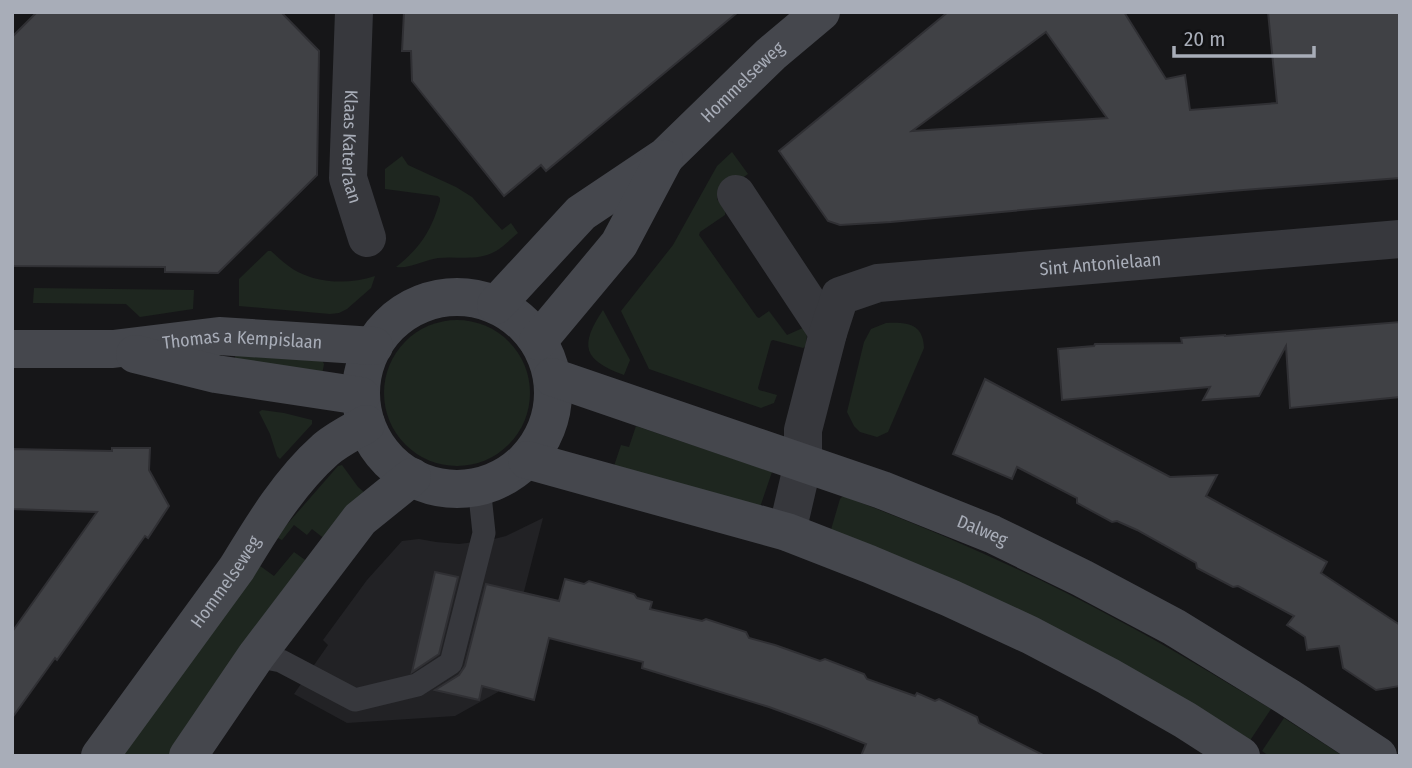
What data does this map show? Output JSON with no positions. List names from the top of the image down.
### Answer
{
  "streets": {
    "street": [
      "Hommelseweg",
      "Klaas Katerlaan",
      "Sint Antonielaan",
      "Thomas a Kempislaan",
      "Dalweg"
    ]
  },
  "crossings": [
    ["Hommelseweg", "Thomas a Kempislaan"],
    ["Hommelseweg", "Dalweg"],
    ["Sint Antonielaan", "Dalweg"],
    ["Thomas a Kempislaan", "Dalweg"]
  ],
  "scale_bar": "20 m"
}
